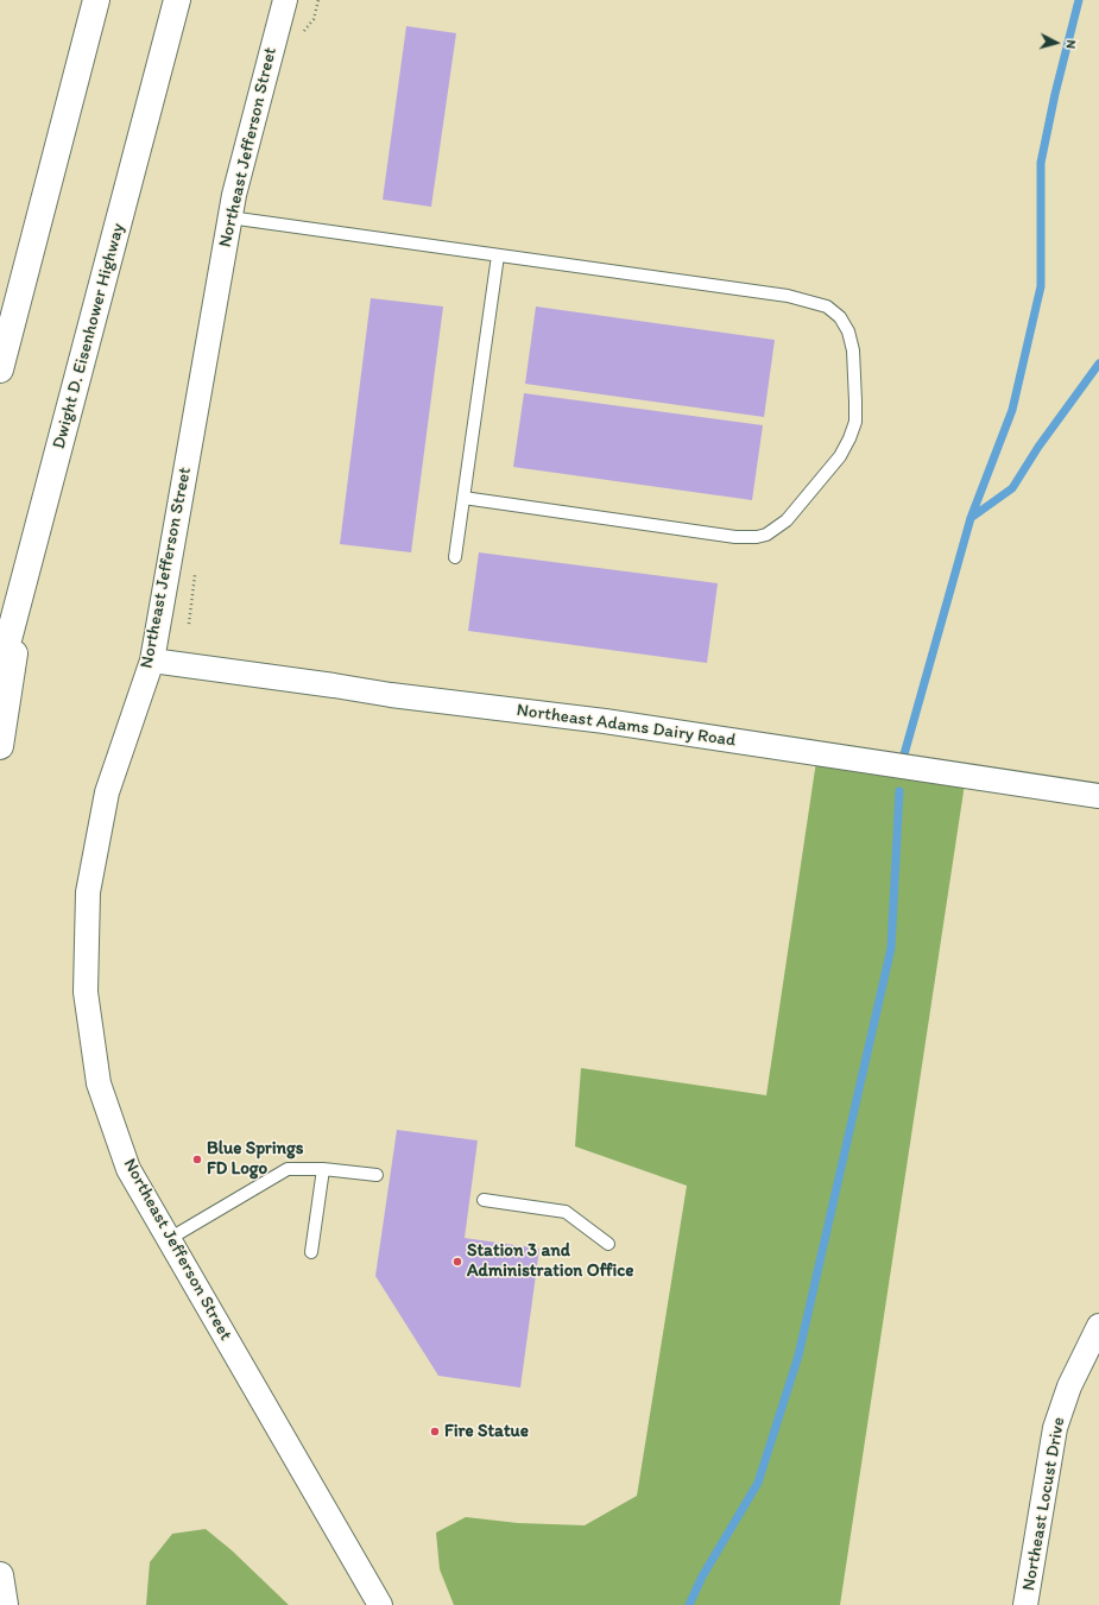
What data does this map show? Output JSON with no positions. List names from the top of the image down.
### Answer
{
  "streets": {
    "highway": ["Dwight D. Eisenhower Highway"],
    "street": ["Northeast Jefferson Street", "Northeast Adams Dairy Road", "Northeast Locust Drive"]
  },
  "crossings": [
    ["Northeast Jefferson Street", "Northeast Adams Dairy Road"]
  ],
  "places": ["Blue Springs FD Logo", "Station 3 and Administration Office", "Fire Statue"],
  "north": "right"
}
